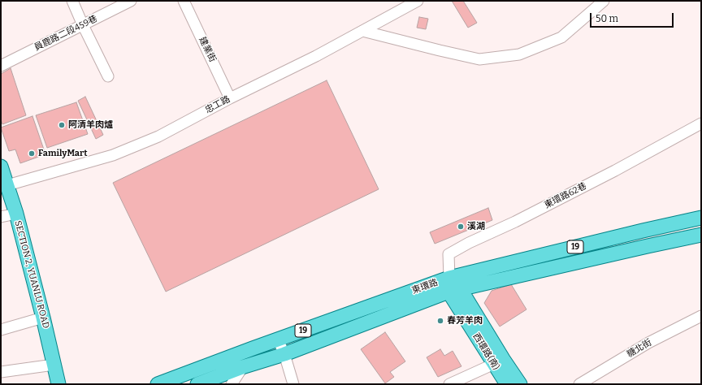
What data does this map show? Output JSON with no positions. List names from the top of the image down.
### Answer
{
  "streets": {
    "main road": [
      "19",
      "SECTION 2, YUANLU ROAD",
      "東環路",
      "西環路(南)"
    ],
    "street": [
      "員鹿路二段459巷",
      "建業街",
      "忠工路",
      "東環路62巷",
      "糖北街"
    ]
  },
  "crossings": [
    ["建業街", "忠工路"],
    ["忠工路", "SECTION 2, YUANLU ROAD"],
    ["東環路62巷", "東環路"],
    ["東環路", "西環路(南)"]
  ],
  "places": [
    "阿清羊肉爐",
    "FamilyMart",
    "溪湖",
    "春芳羊肉"
  ],
  "scale_bar": "50 m"
}
